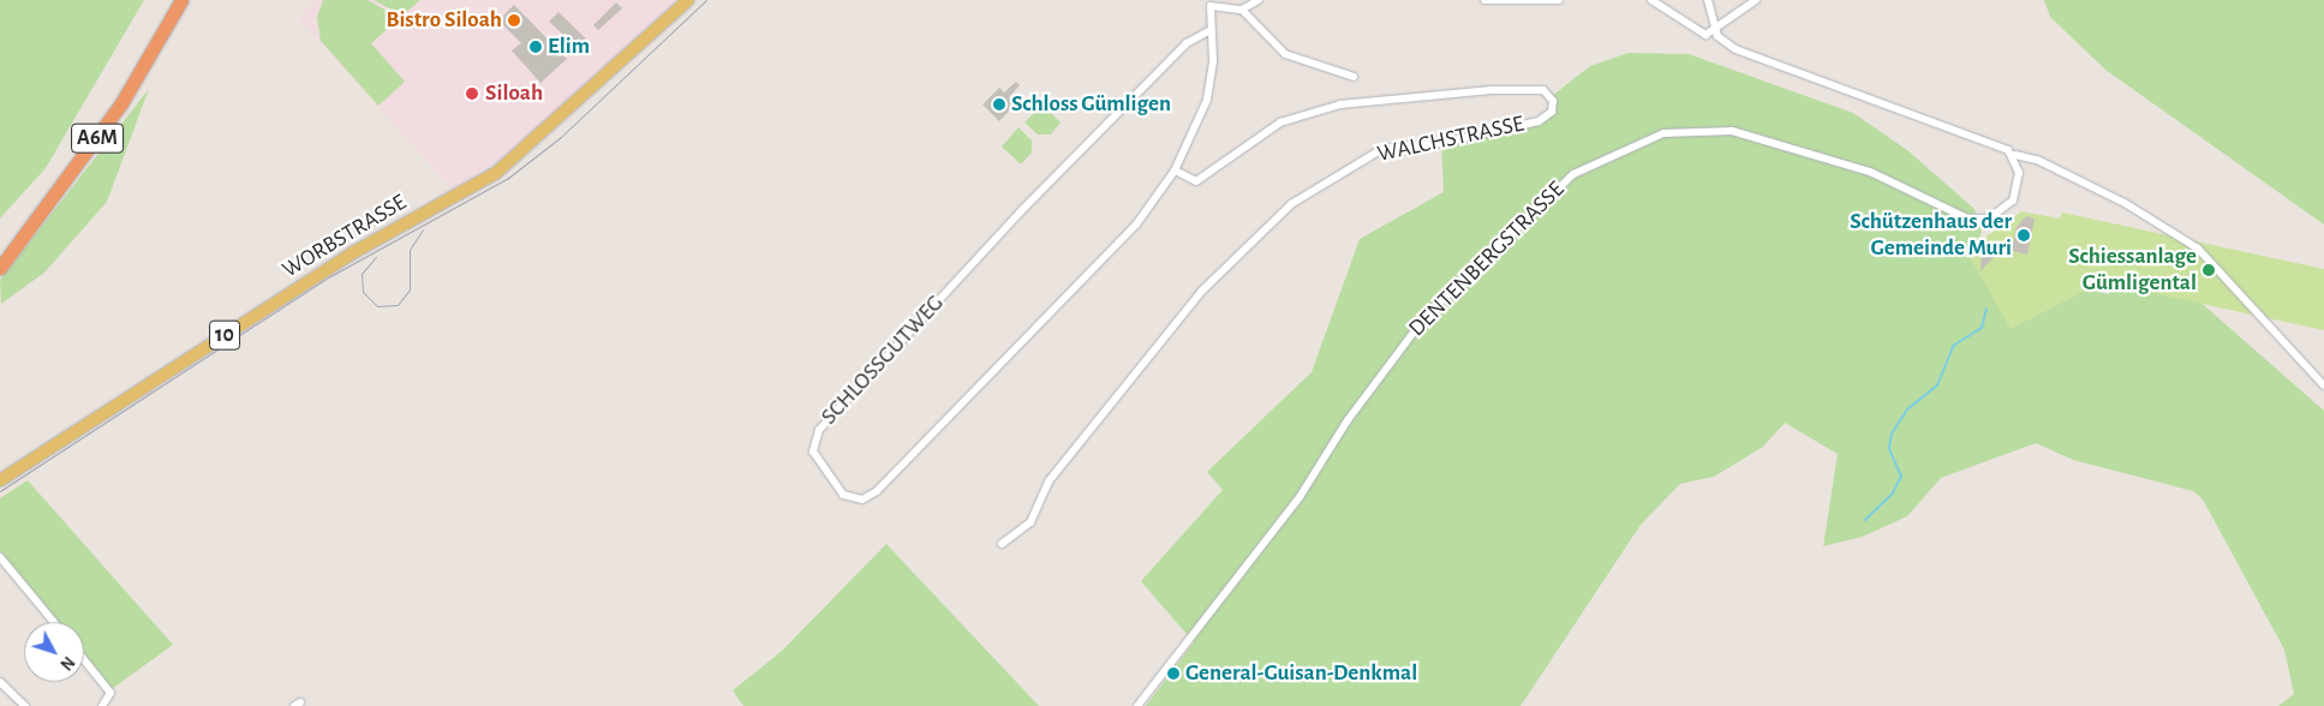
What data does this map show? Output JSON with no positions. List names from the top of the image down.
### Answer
{
  "streets": {
    "highway": ["A6M"],
    "main road": ["WORBSTRASSE", "10"],
    "street": ["WALCHSTRASSE", "DENTENBERGSTRASSE", "SCHLOSSGUTWEG"]
  },
  "crossings": [
    ["WALCHSTRASSE", "SCHLOSSGUTWEG"]
  ],
  "places": [
    "Bistro Siloah",
    "Elim",
    "Siloah",
    "Schloss Gümligen",
    "Schützenhaus der Gemeinde Muri",
    "Schiessanlage Gümligental",
    "General-Guisan-Denkmal"
  ],
  "north": "bottom right"
}
